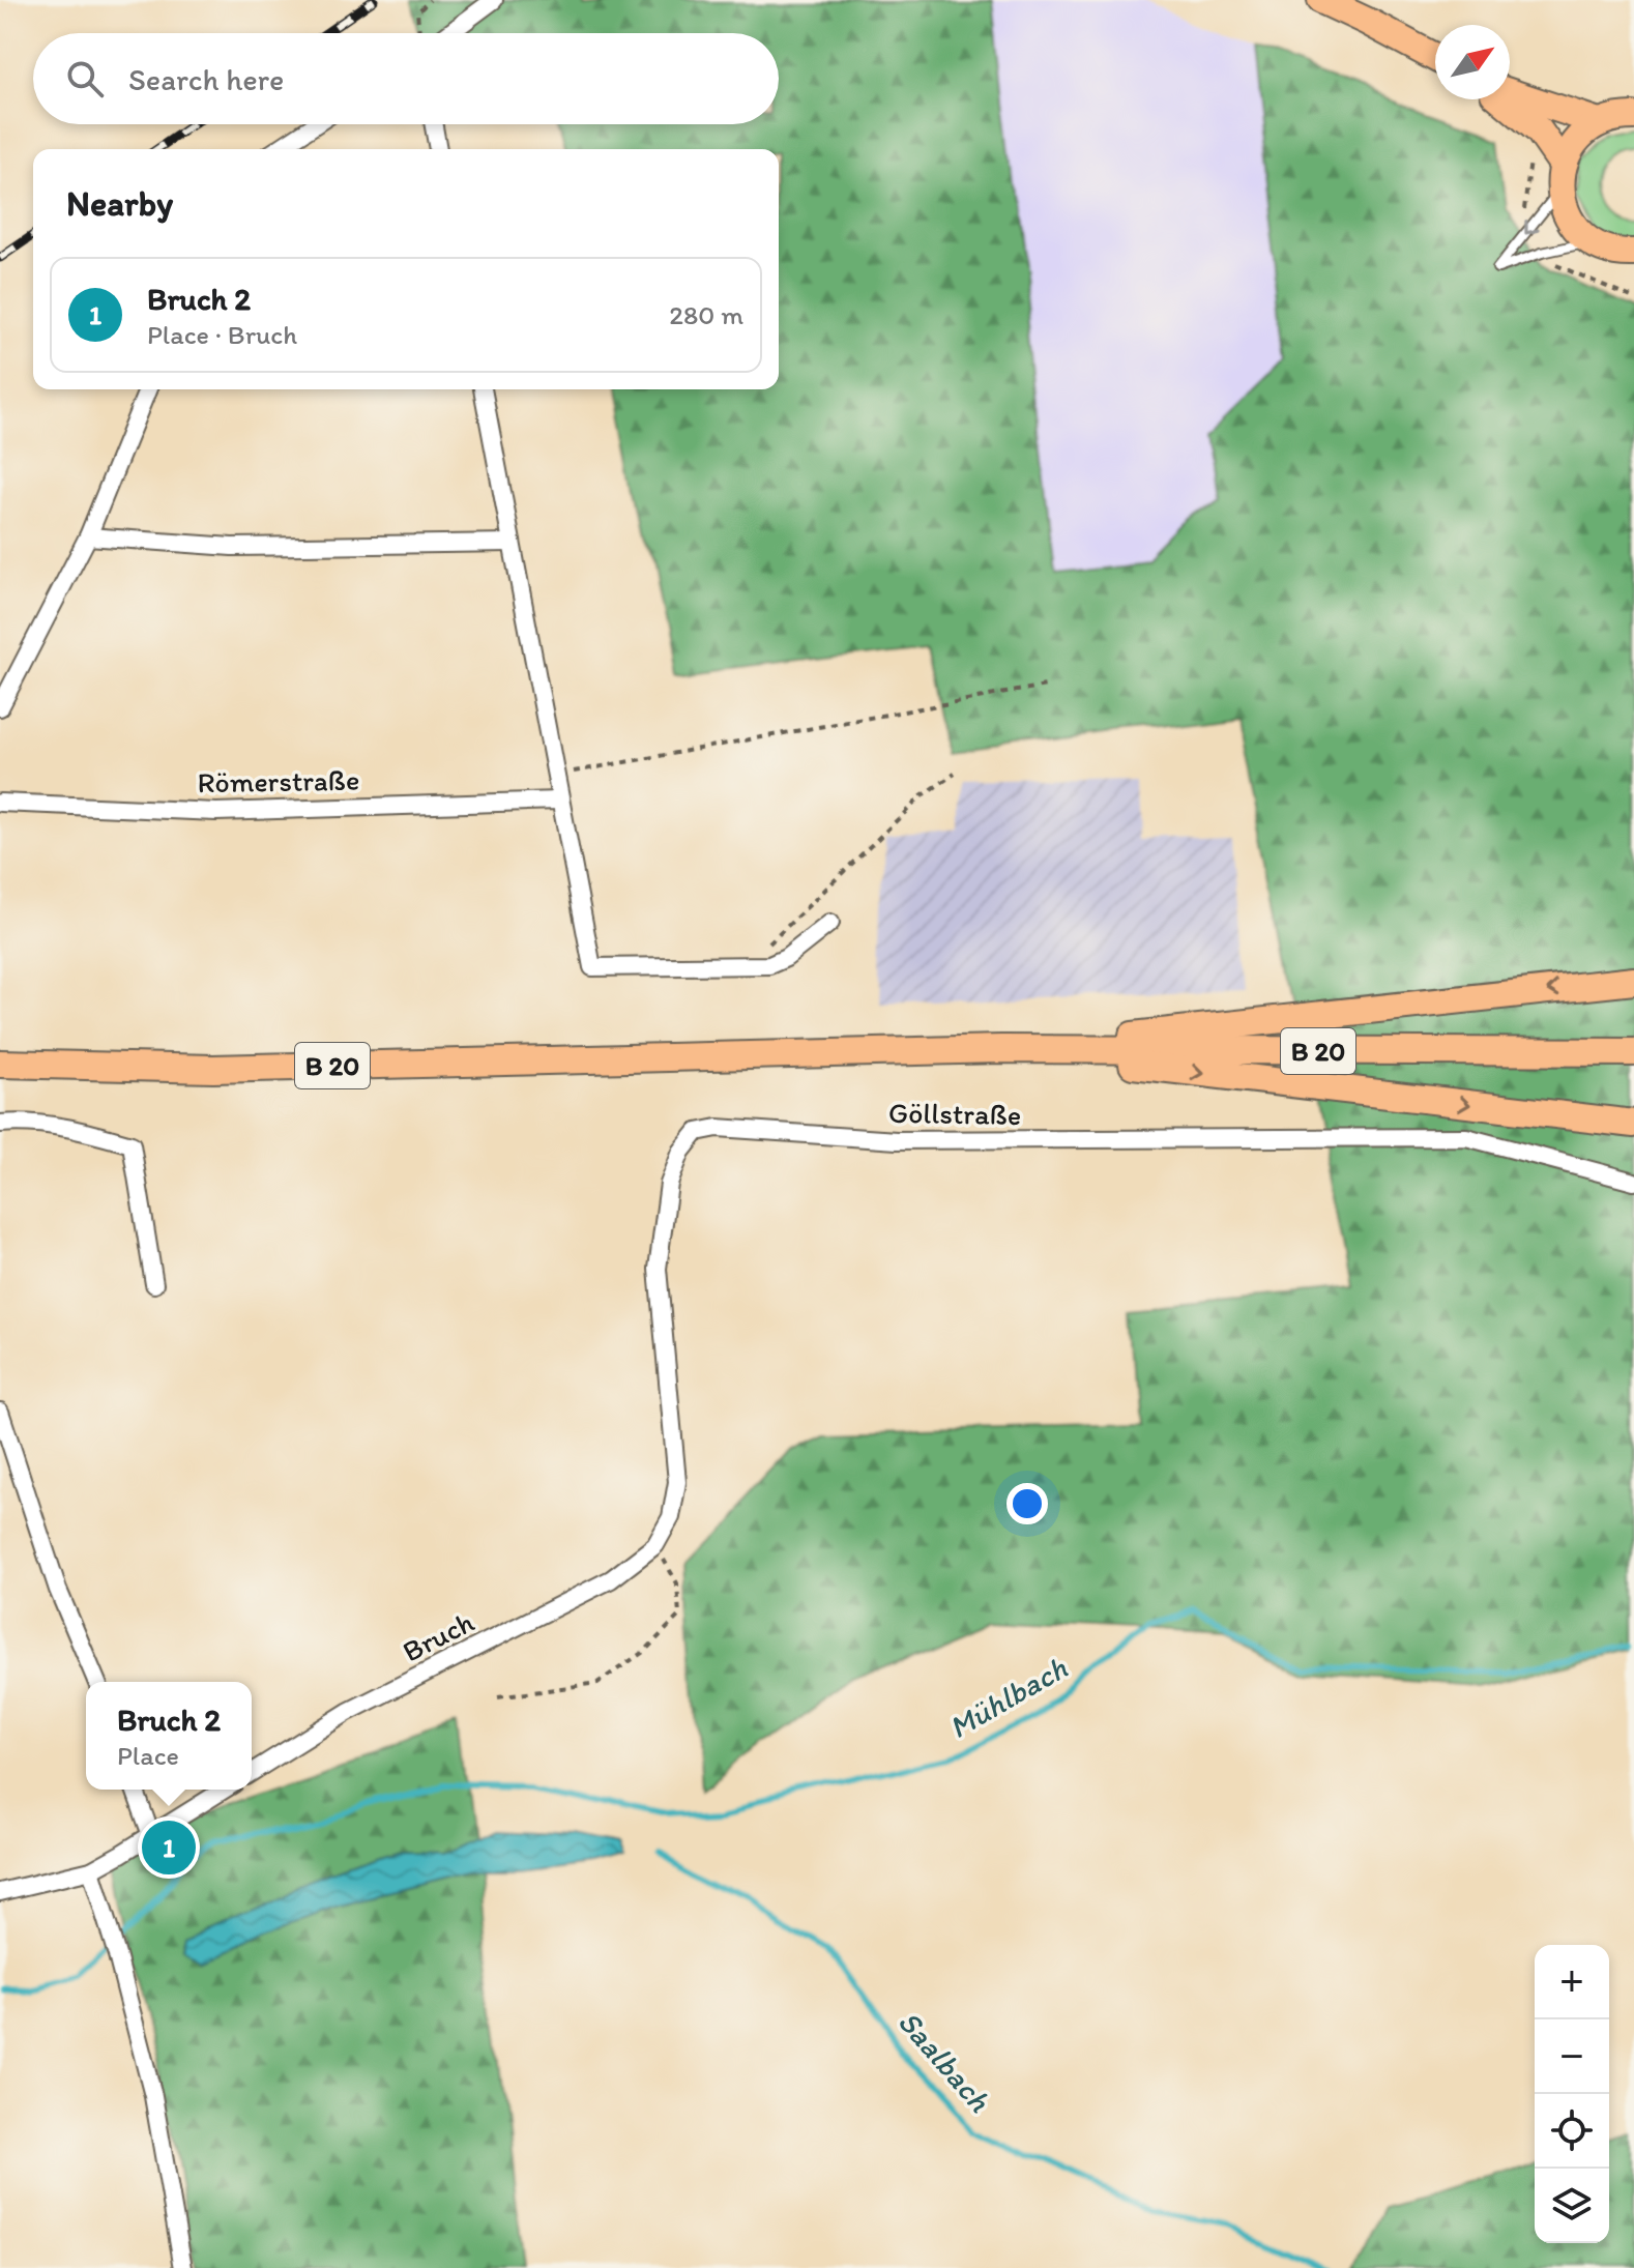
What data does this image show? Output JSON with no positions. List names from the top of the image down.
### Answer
{
  "streets": {
    "main road": ["B 20"],
    "street": ["Römerstraße", "Göllstraße", "Bruch"]
  },
  "crossings": [
    ["Göllstraße", "Bruch"]
  ],
  "water": ["Mühlbach", "Saalbach"],
  "north": "top right",
  "page": {
    "search": "Search here",
    "heading": "Nearby",
    "list": [
      {
        "mark": "1",
        "name": "Bruch 2",
        "note": "Place · Bruch",
        "value": "280 m"
      }
    ],
    "popup": ["Bruch 2", "Place"],
    "pins": "1",
    "map_buttons": ["+", "−"]
  }
}
